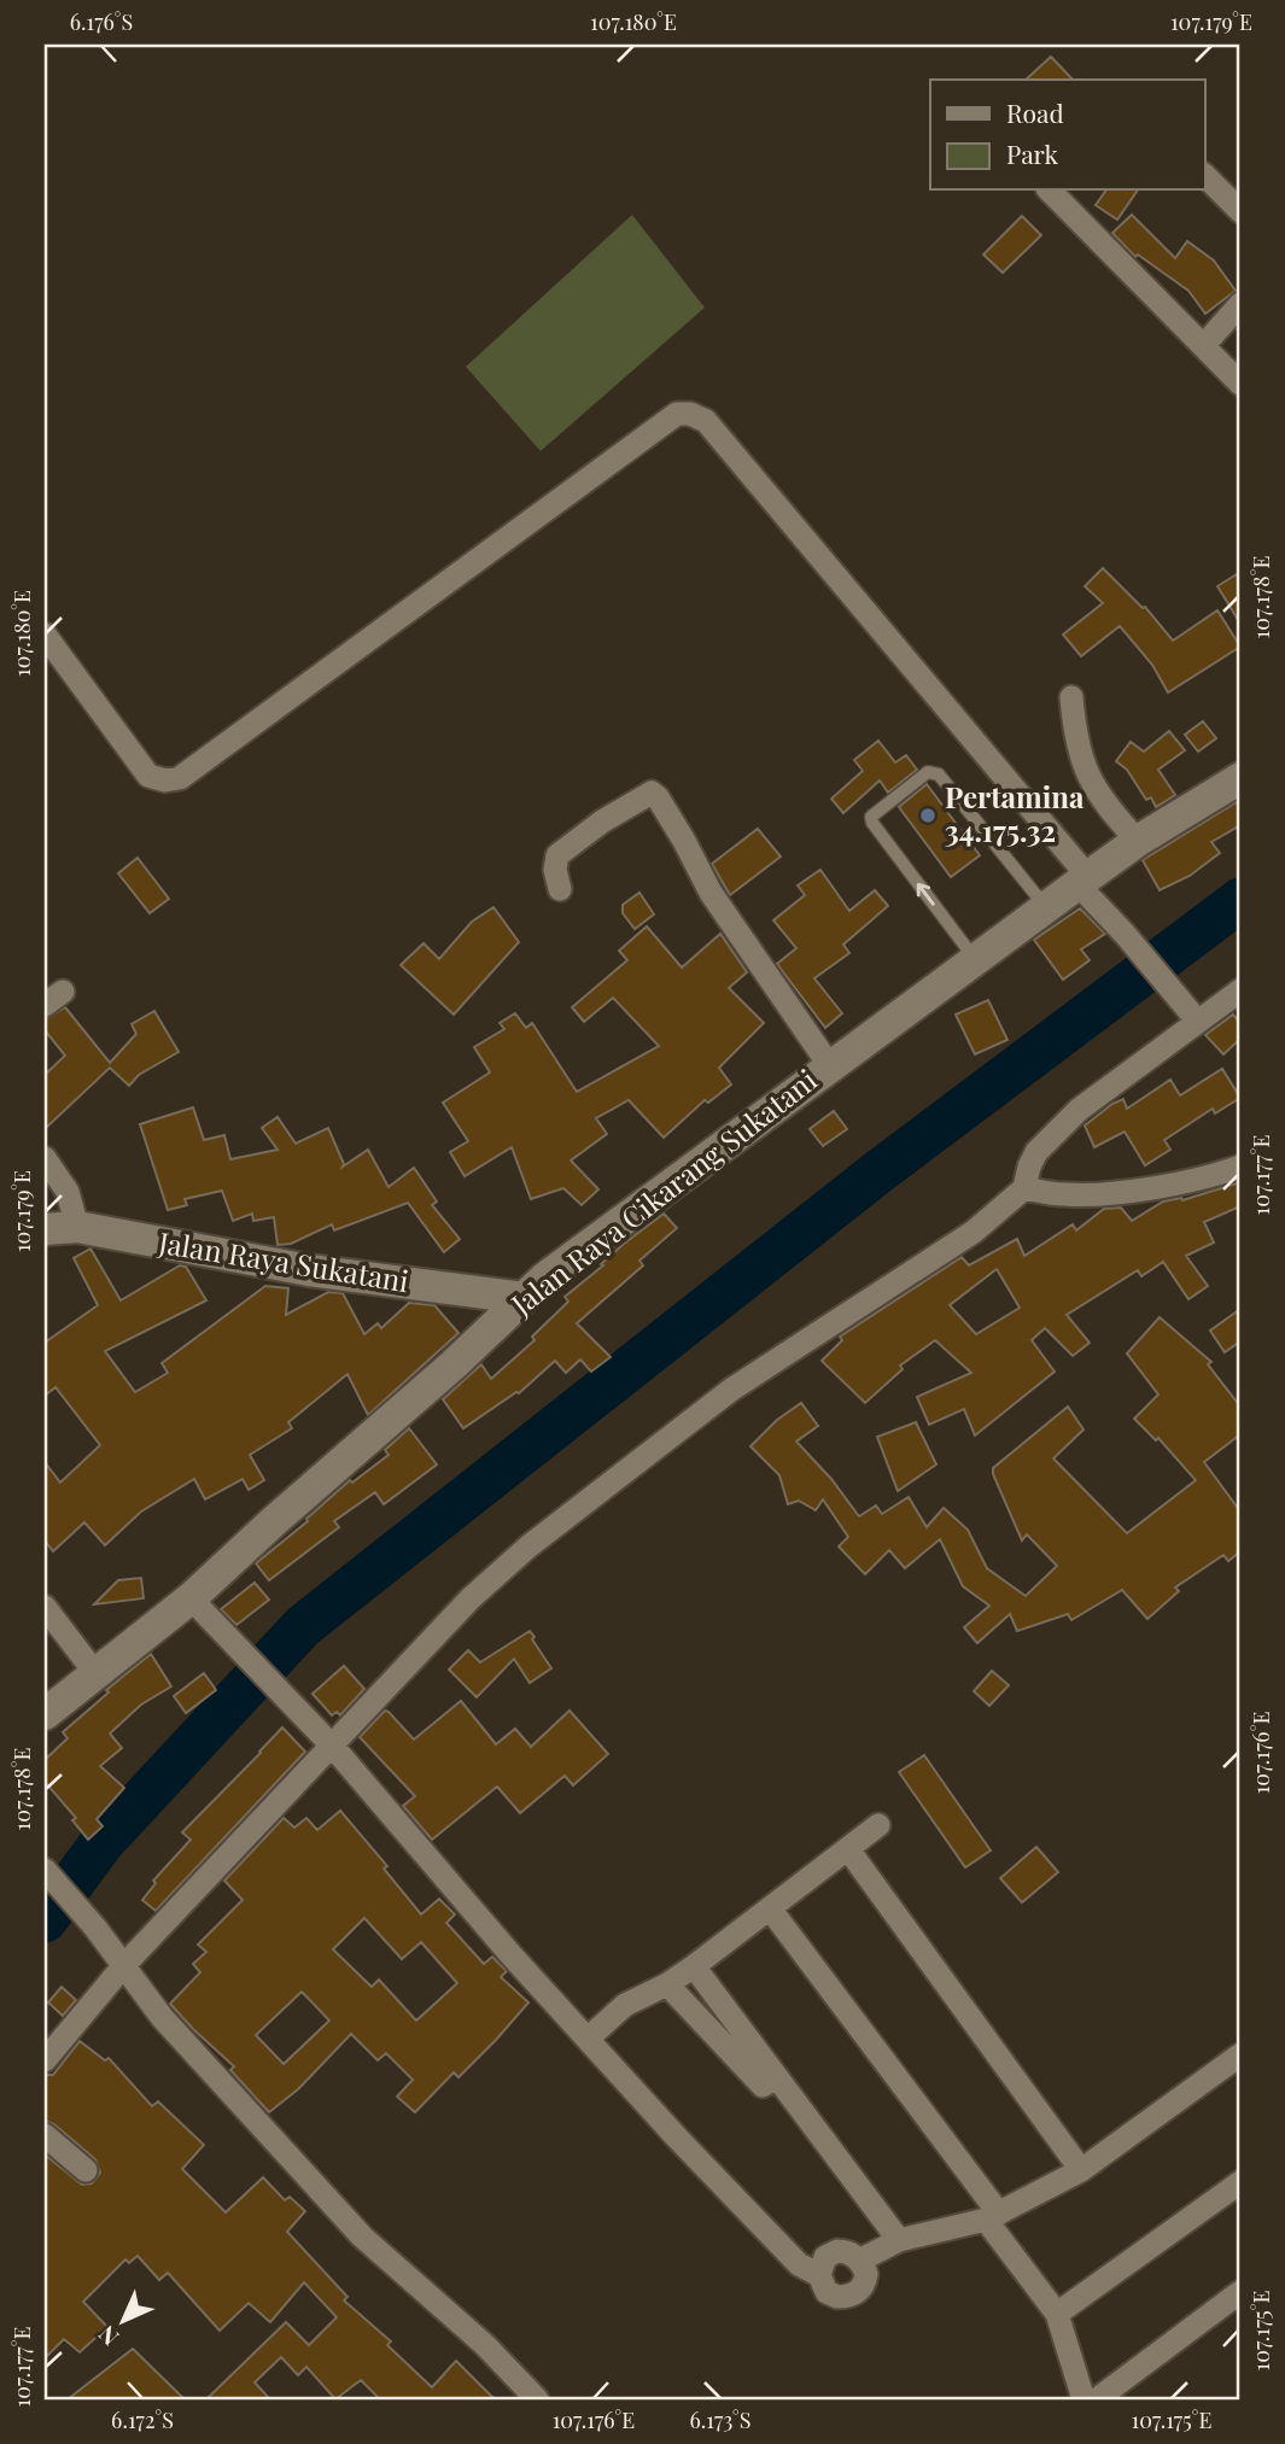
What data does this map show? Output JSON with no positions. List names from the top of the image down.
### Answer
{
  "streets": {
    "main road": ["Jalan Raya Cikarang Sukatani", "Jalan Raya Sukatani"]
  },
  "crossings": [
    ["Jalan Raya Cikarang Sukatani", "Jalan Raya Sukatani"]
  ],
  "places": ["Pertamina 34.175.32"],
  "legend": ["Road", "Park"],
  "north": "bottom left",
  "coordinates": [
    "6.176°S",
    "107.180°E",
    "107.179°E",
    "107.178°E",
    "107.177°E",
    "107.176°E",
    "107.175°E",
    "6.172°S",
    "6.173°S"
  ]
}
